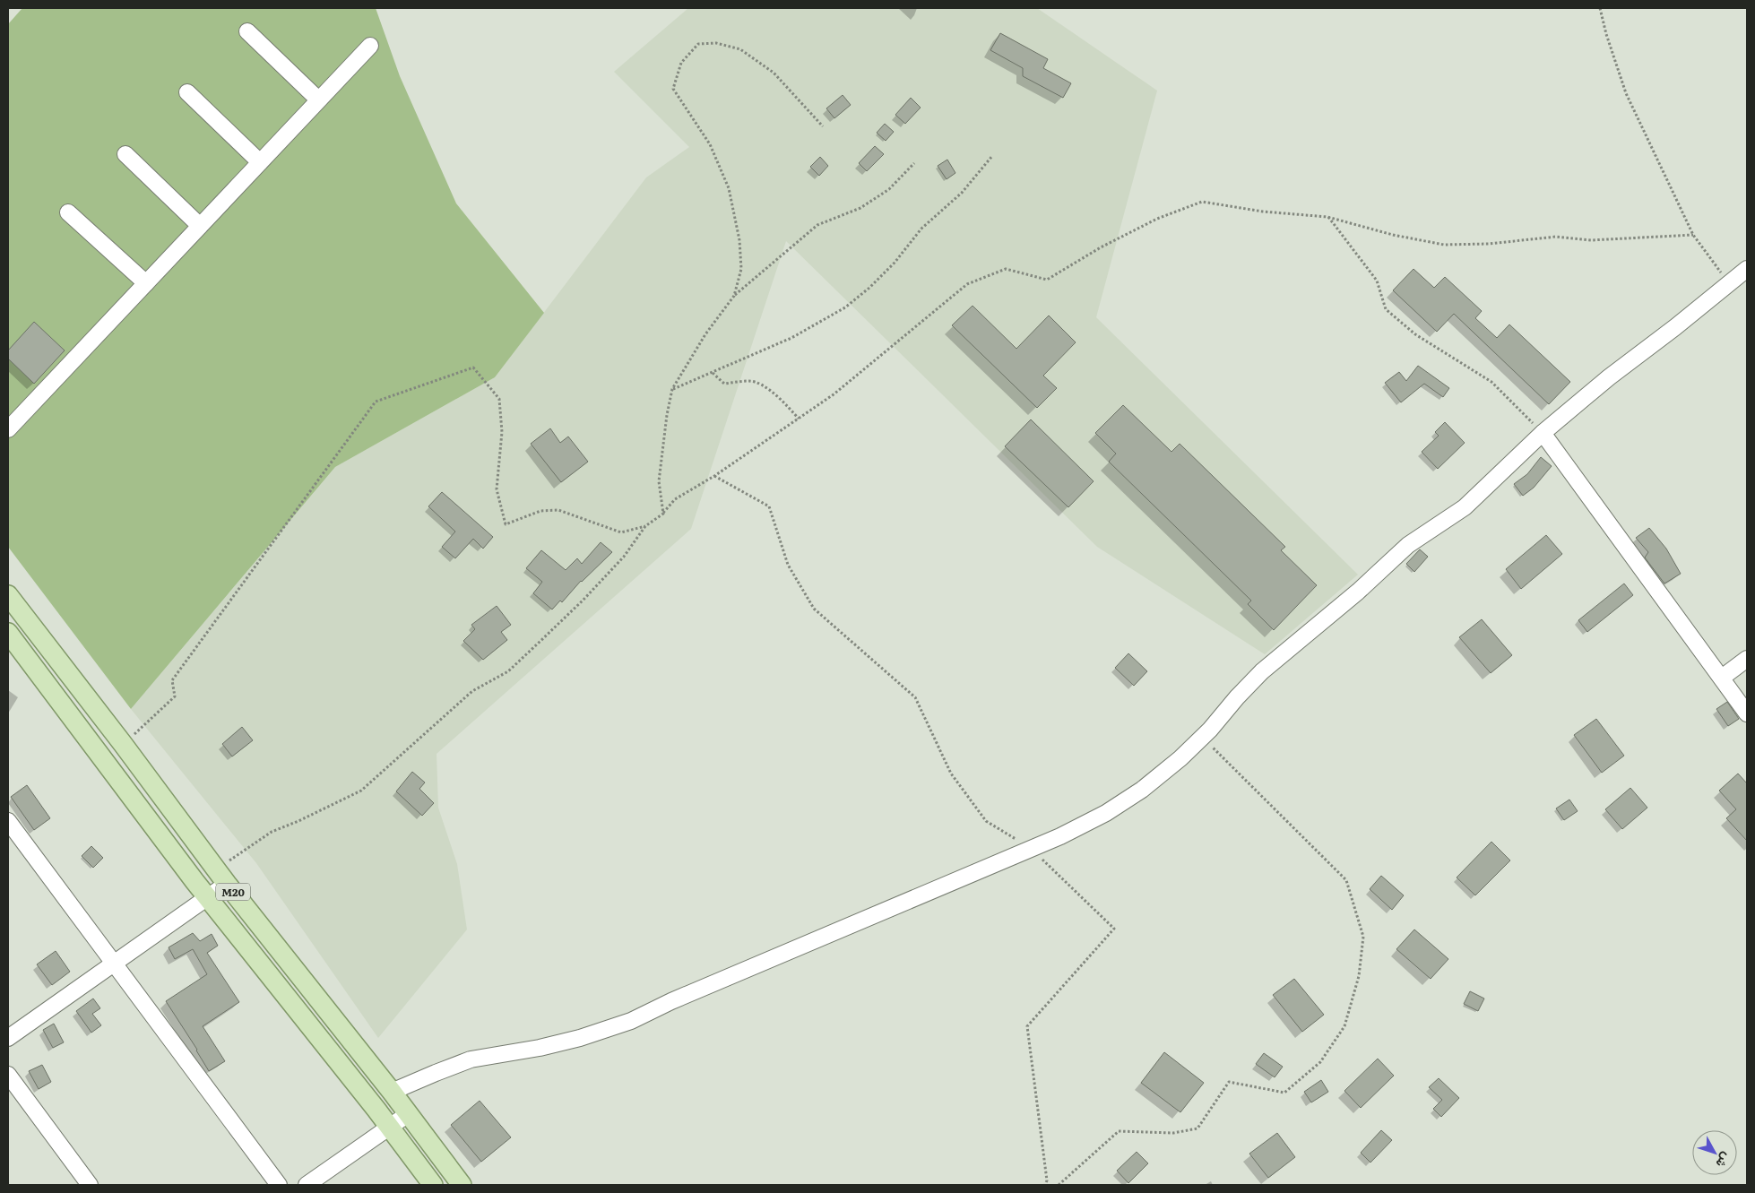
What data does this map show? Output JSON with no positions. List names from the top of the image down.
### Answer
{
  "streets": {
    "main road": ["M20"]
  },
  "north": "bottom right"
}
